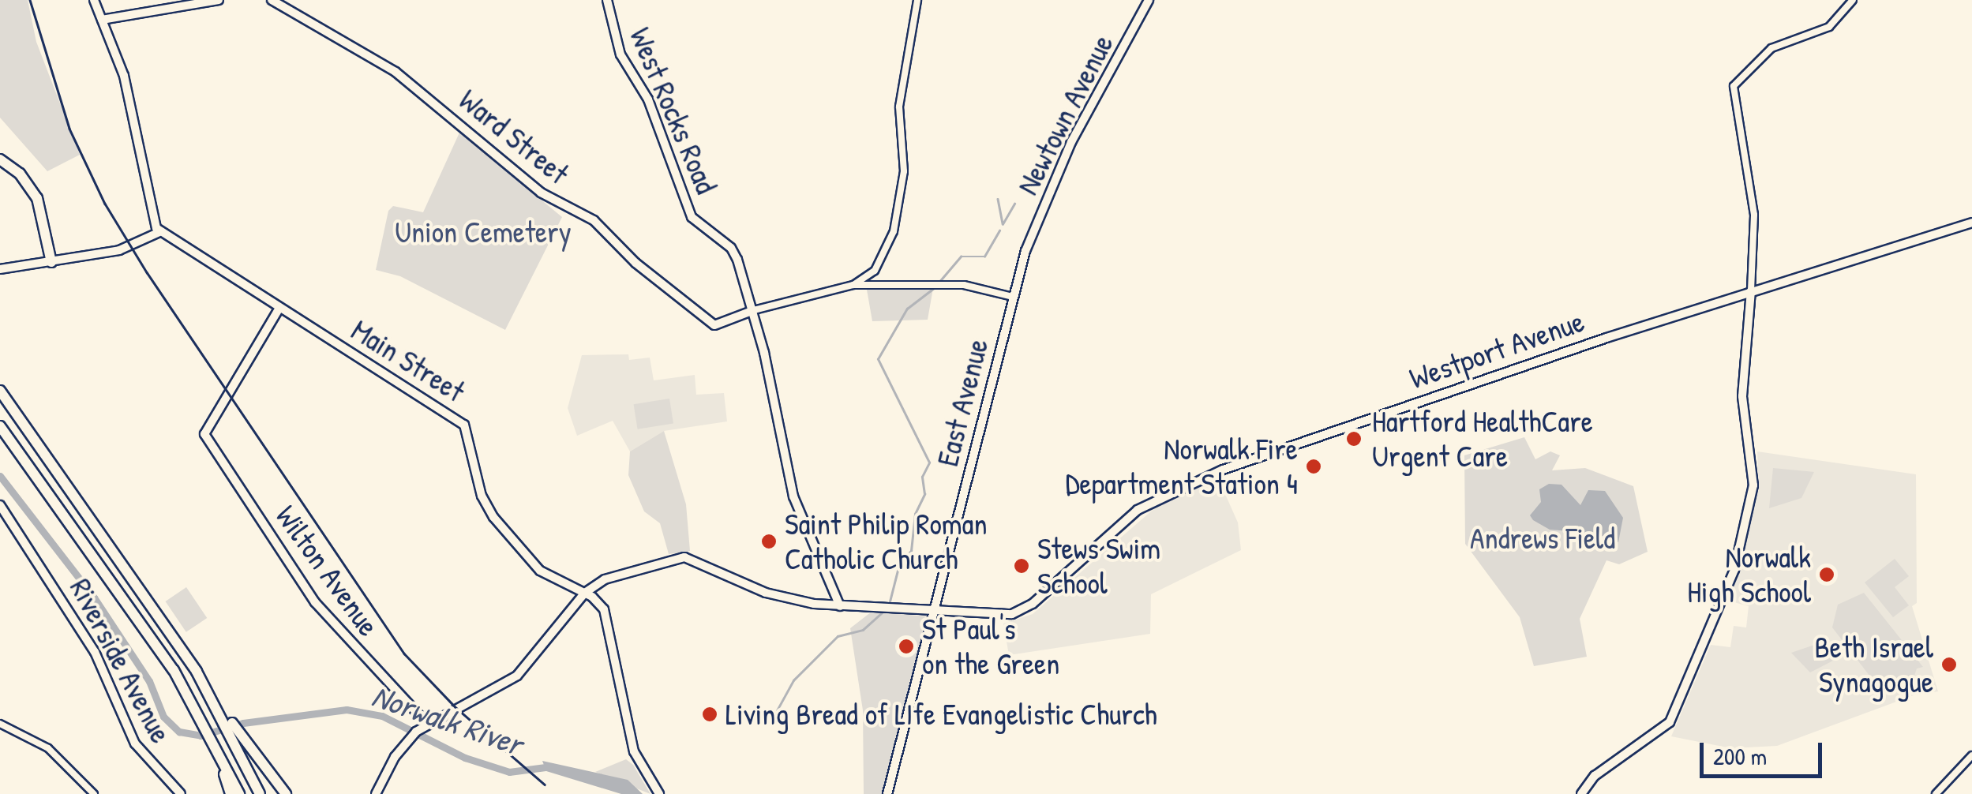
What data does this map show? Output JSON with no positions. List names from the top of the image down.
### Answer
{
  "streets": {
    "main road": [
      "West Rocks Road",
      "Newtown Avenue",
      "Ward Street",
      "Westport Avenue",
      "Main Street",
      "East Avenue",
      "Wilton Avenue",
      "Riverside Avenue"
    ]
  },
  "crossings": [
    ["West Rocks Road", "Ward Street"],
    ["West Rocks Road", "Westport Avenue"],
    ["Newtown Avenue", "East Avenue"],
    ["Westport Avenue", "Main Street"],
    ["Westport Avenue", "East Avenue"],
    ["Main Street", "Wilton Avenue"]
  ],
  "water": ["Norwalk River"],
  "parks": ["Union Cemetery", "Andrews Field"],
  "places": [
    "Hartford HealthCare Urgent Care",
    "Norwalk Fire Department Station 4",
    "Saint Philip Roman Catholic Church",
    "Stews Swim School",
    "Norwalk High School",
    "St Paul's on the Green",
    "Beth Israel Synagogue",
    "Living Bread of LIfe Evangelistic Church"
  ],
  "scale_bar": "200 m"
}
